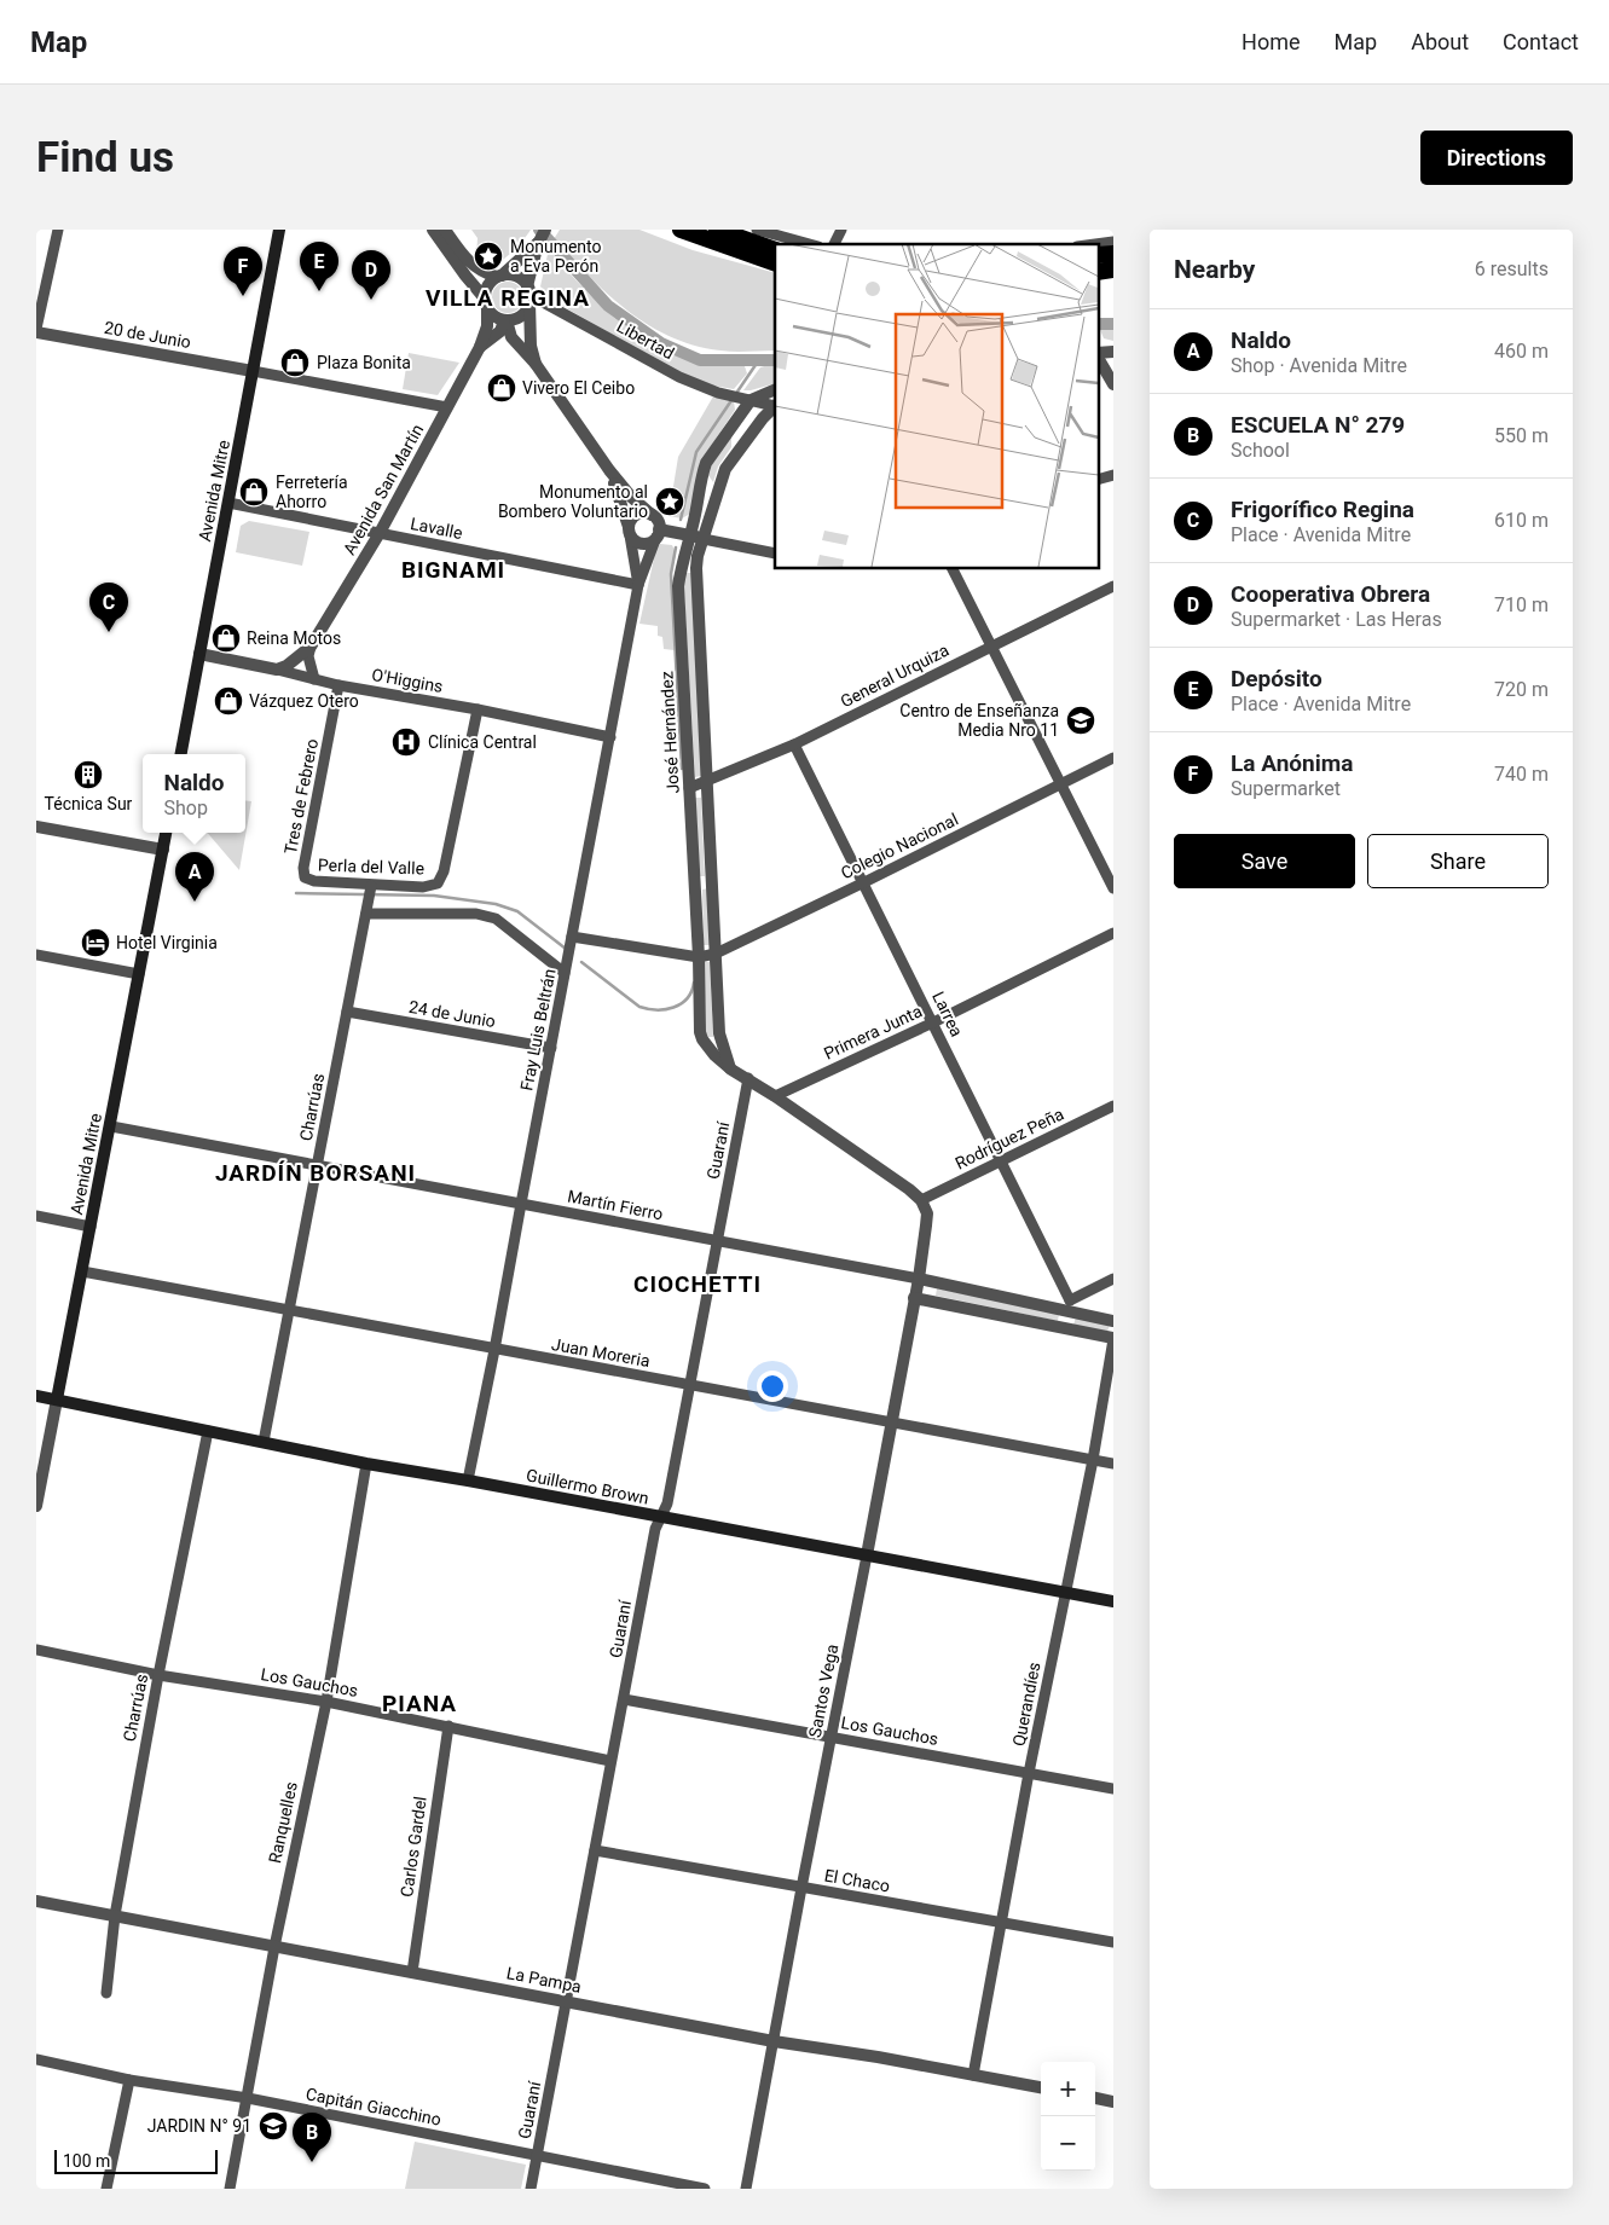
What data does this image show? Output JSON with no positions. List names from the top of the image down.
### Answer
{
  "streets": {
    "main road": ["Avenida Mitre", "Guillermo Brown"],
    "street": [
      "20 de Junio",
      "Libertad",
      "Avenida San Martín",
      "Lavalle",
      "General Urquiza",
      "O'Higgins",
      "José Hernández",
      "Tres de Febrero",
      "Colegio Nacional",
      "Perla del Valle",
      "24 de Junio",
      "Larrea",
      "Fray Luis Beltrán",
      "Primera Junta",
      "Charrúas",
      "Rodríguez Peña",
      "Guaraní",
      "Martín Fierro",
      "Juan Moreria",
      "Los Gauchos",
      "Santos Vega",
      "Querandíes",
      "Ranquelles",
      "Carlos Gardel",
      "El Chaco",
      "La Pampa",
      "Capitán Giacchino"
    ]
  },
  "crossings": [
    ["20 de Junio", "Avenida Mitre"],
    ["Libertad", "Avenida San Martín"],
    ["Libertad", "José Hernández"],
    ["Libertad", "Fray Luis Beltrán"],
    ["Avenida San Martín", "Lavalle"],
    ["Avenida San Martín", "O'Higgins"],
    ["Avenida San Martín", "Fray Luis Beltrán"],
    ["Avenida Mitre", "Lavalle"],
    ["Avenida Mitre", "O'Higgins"],
    ["Avenida Mitre", "Martín Fierro"],
    ["Avenida Mitre", "Juan Moreria"],
    ["Avenida Mitre", "Guillermo Brown"],
    ["Lavalle", "Fray Luis Beltrán"],
    ["General Urquiza", "José Hernández"],
    ["General Urquiza", "Larrea"],
    ["O'Higgins", "Tres de Febrero"],
    ["O'Higgins", "Perla del Valle"],
    ["O'Higgins", "Fray Luis Beltrán"],
    ["José Hernández", "Colegio Nacional"],
    ["José Hernández", "Primera Junta"],
    ["José Hernández", "Rodríguez Peña"],
    ["José Hernández", "Guaraní"],
    ["José Hernández", "Santos Vega"],
    ["Tres de Febrero", "Perla del Valle"],
    ["Colegio Nacional", "Larrea"],
    ["Perla del Valle", "Charrúas"],
    ["24 de Junio", "Fray Luis Beltrán"],
    ["24 de Junio", "Charrúas"],
    ["Larrea", "Primera Junta"],
    ["Larrea", "Rodríguez Peña"],
    ["Larrea", "Martín Fierro"],
    ["Fray Luis Beltrán", "Martín Fierro"],
    ["Fray Luis Beltrán", "Juan Moreria"],
    ["Fray Luis Beltrán", "Guillermo Brown"],
    ["Charrúas", "Martín Fierro"],
    ["Charrúas", "Juan Moreria"],
    ["Charrúas", "Guillermo Brown"],
    ["Charrúas", "Los Gauchos"],
    ["Charrúas", "La Pampa"],
    ["Rodríguez Peña", "Santos Vega"],
    ["Guaraní", "Martín Fierro"],
    ["Guaraní", "Juan Moreria"],
    ["Guaraní", "Guillermo Brown"],
    ["Guaraní", "Los Gauchos"],
    ["Guaraní", "El Chaco"],
    ["Guaraní", "La Pampa"],
    ["Guaraní", "Capitán Giacchino"],
    ["Martín Fierro", "Santos Vega"],
    ["Juan Moreria", "Santos Vega"],
    ["Juan Moreria", "Querandíes"],
    ["Guillermo Brown", "Santos Vega"],
    ["Guillermo Brown", "Querandíes"],
    ["Guillermo Brown", "Ranquelles"],
    ["Los Gauchos", "Santos Vega"],
    ["Los Gauchos", "Querandíes"],
    ["Los Gauchos", "Ranquelles"],
    ["Los Gauchos", "Carlos Gardel"],
    ["Santos Vega", "El Chaco"],
    ["Santos Vega", "La Pampa"],
    ["Querandíes", "El Chaco"],
    ["Querandíes", "La Pampa"],
    ["Ranquelles", "La Pampa"],
    ["Ranquelles", "Capitán Giacchino"],
    ["Carlos Gardel", "La Pampa"]
  ],
  "districts": [
    "VILLA REGINA",
    "BIGNAMI",
    "JARDÍN BORSANI",
    "CIOCHETTI",
    "PIANA"
  ],
  "places": {
    "place": ["Monumento a Eva Perón", "Monumento al Bombero Voluntario"],
    "shop": [
      "Plaza Bonita",
      "Vivero El Ceibo",
      "Ferretería Ahorro",
      "Reina Motos",
      "Vázquez Otero"
    ],
    "school or university": ["Centro de Enseñanza Media Nro 11", "JARDIN N° 91"],
    "hospital": ["Clínica Central"],
    "building": ["Técnica Sur"],
    "hotel": ["Hotel Virginia"]
  },
  "scale_bar": "100 m",
  "page": {
    "header": "Map",
    "nav": [
      "Home",
      "Map",
      "About",
      "Contact"
    ],
    "buttons": [
      "Directions",
      ["Save", "Share"]
    ],
    "title": "Find us",
    "heading": ["Nearby", "6 results"],
    "pins": [
      "E",
      "F",
      "D",
      "C",
      "A",
      "B"
    ],
    "list": [
      {
        "mark": "A",
        "name": "Naldo",
        "note": "Shop · Avenida Mitre",
        "value": "460 m"
      },
      {
        "mark": "B",
        "name": "ESCUELA N° 279",
        "note": "School",
        "value": "550 m"
      },
      {
        "mark": "C",
        "name": "Frigorífico Regina",
        "note": "Place · Avenida Mitre",
        "value": "610 m"
      },
      {
        "mark": "D",
        "name": "Cooperativa Obrera",
        "note": "Supermarket · Las Heras",
        "value": "710 m"
      },
      {
        "mark": "E",
        "name": "Depósito",
        "note": "Place · Avenida Mitre",
        "value": "720 m"
      },
      {
        "mark": "F",
        "name": "La Anónima",
        "note": "Supermarket",
        "value": "740 m"
      }
    ],
    "popup": ["Naldo", "Shop"],
    "map_buttons": ["+", "−"],
    "scale": "100 m"
  }
}
